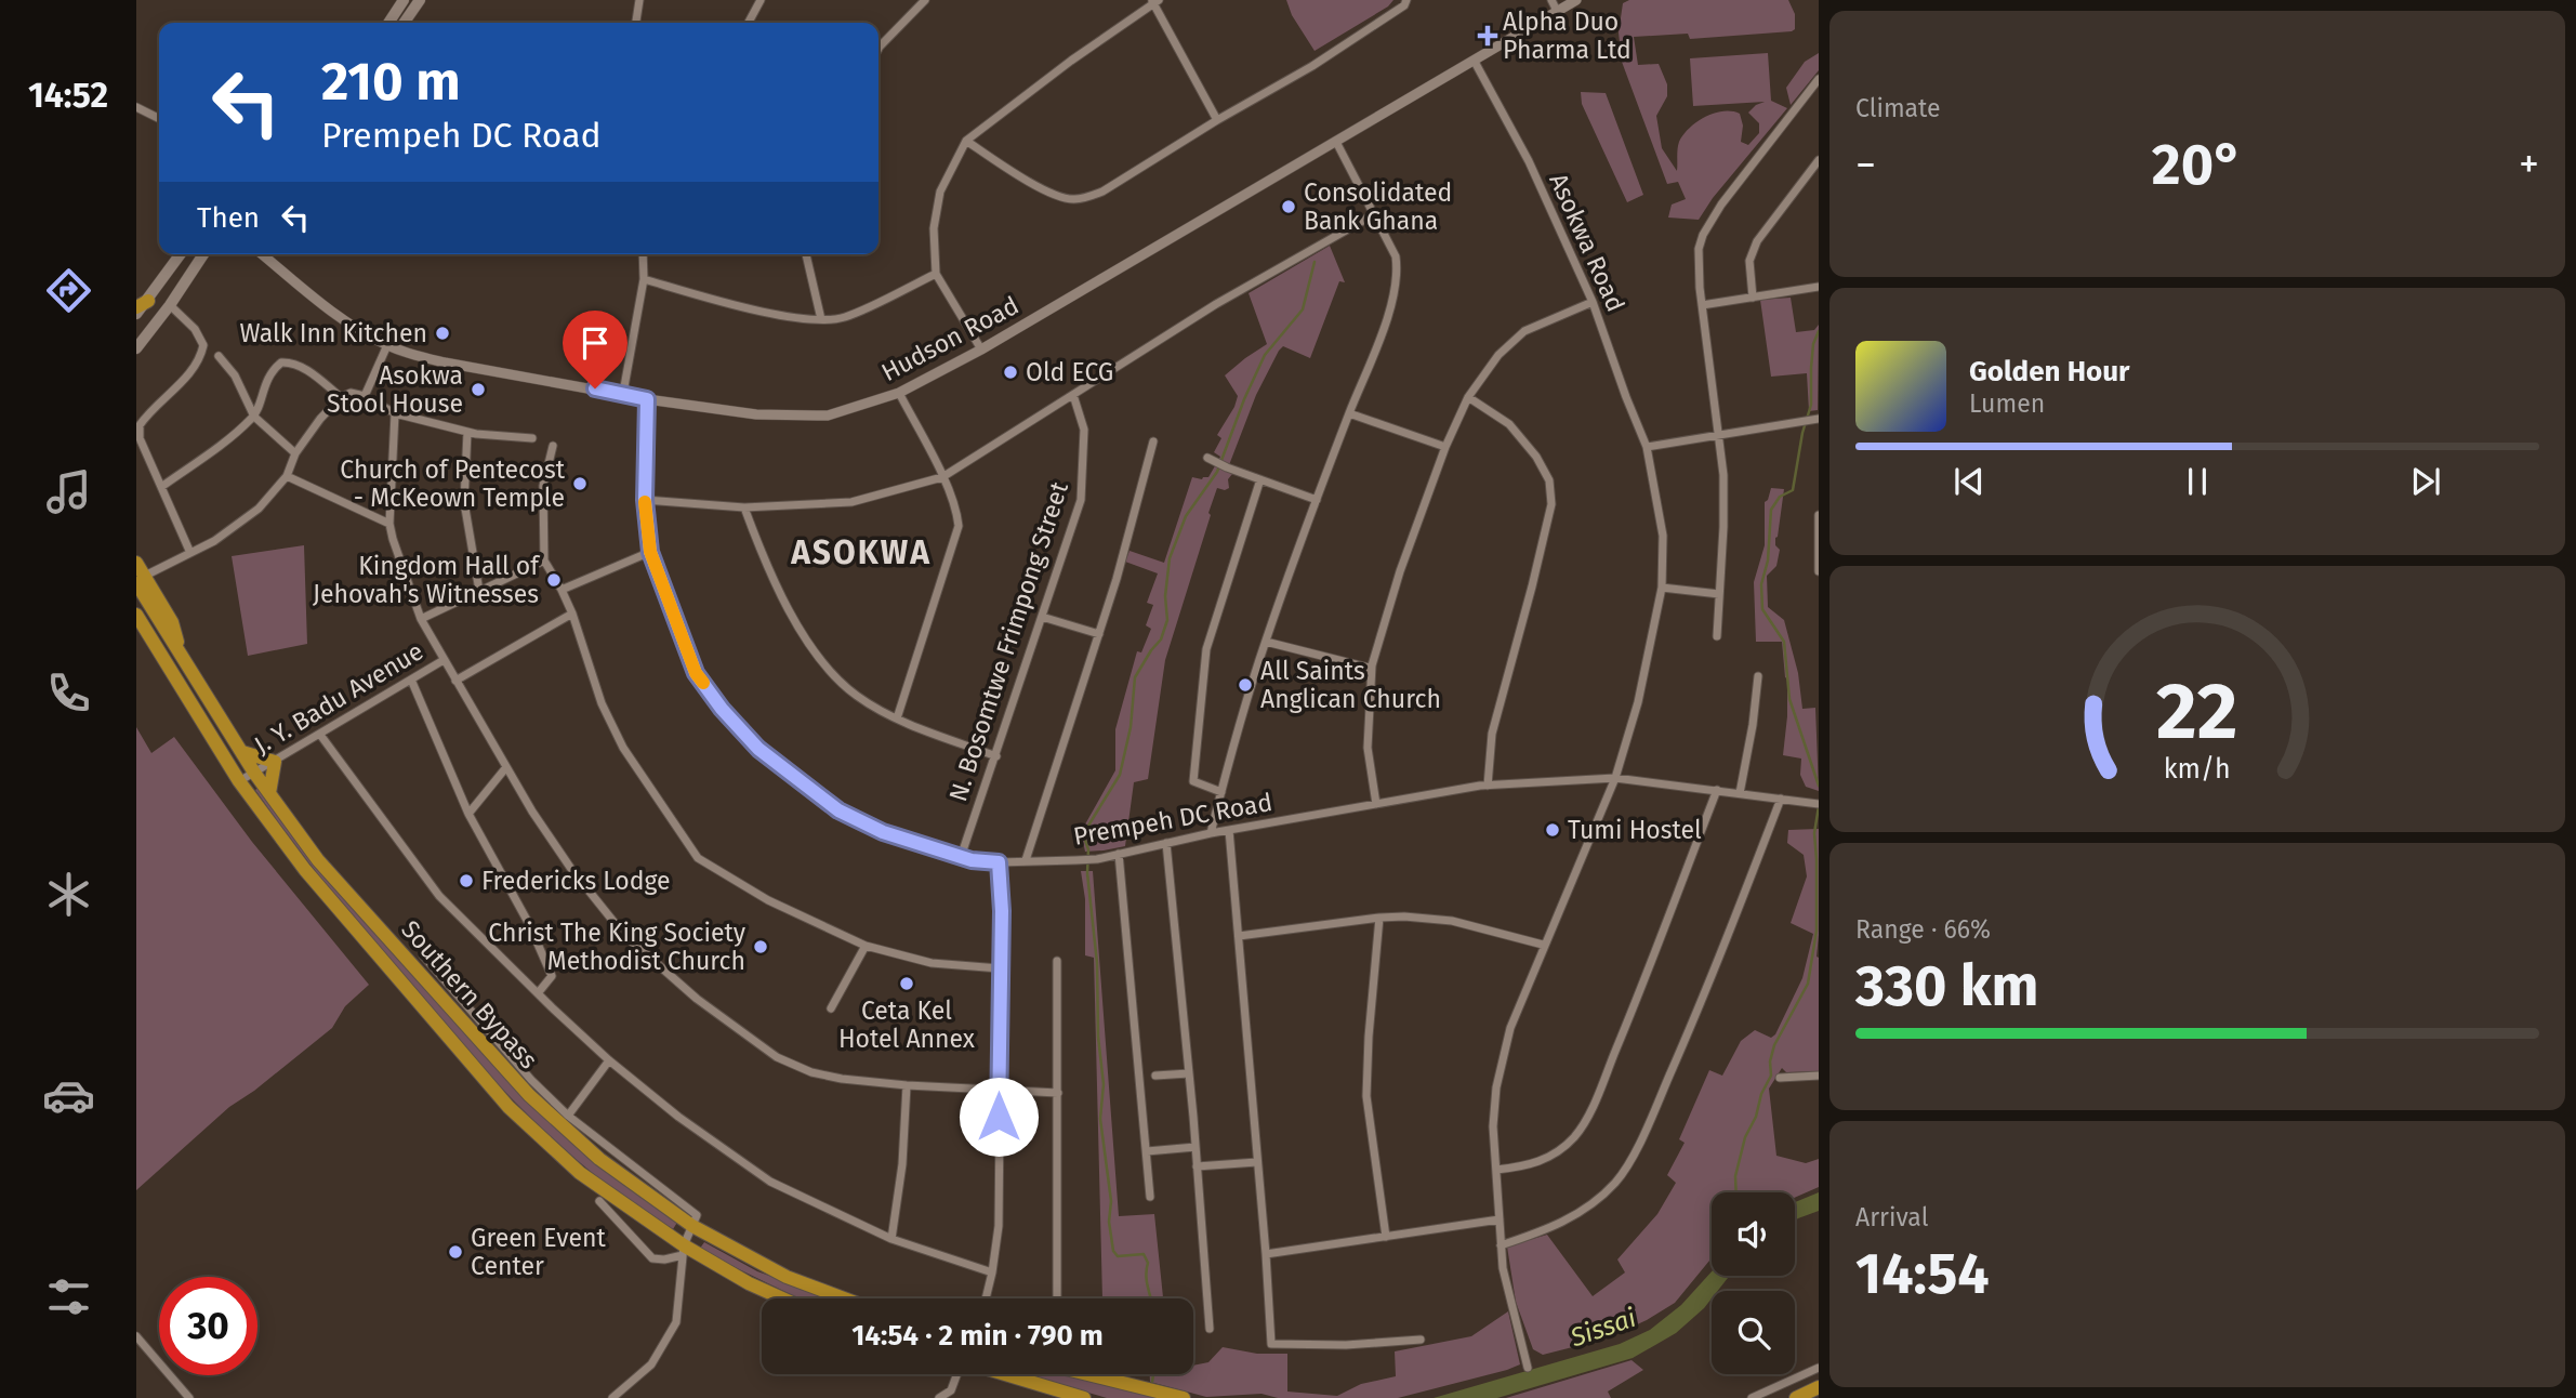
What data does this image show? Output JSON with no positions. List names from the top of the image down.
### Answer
{
  "streets": {
    "highway": ["Southern Bypass"],
    "street": [
      "Asokwa Road",
      "Hudson Road",
      "N. Bosomtwe Frimpong Street",
      "J. Y. Badu Avenue",
      "Prempeh DC Road"
    ]
  },
  "crossings": [
    ["Asokwa Road", "Hudson Road"],
    ["Asokwa Road", "Prempeh DC Road"],
    ["Hudson Road", "Prempeh DC Road"],
    ["N. Bosomtwe Frimpong Street", "Prempeh DC Road"],
    ["J. Y. Badu Avenue", "Southern Bypass"]
  ],
  "districts": ["ASOKWA"],
  "water": ["Sissai"],
  "places": {
    "health": ["Alpha Duo Pharma Ltd"],
    "other": [
      "Consolidated Bank Ghana",
      "Walk Inn Kitchen",
      "Old ECG",
      "Asokwa Stool House",
      "Church of Pentecost - McKeown Temple",
      "Kingdom Hall of Jehovah's Witnesses",
      "All Saints Anglican Church",
      "Tumi Hostel",
      "Fredericks Lodge",
      "Christ The King Society Methodist Church",
      "Ceta Kel Hotel Annex",
      "Green Event Center"
    ]
  },
  "page": {
    "tabs": "14:52",
    "tile": [
      "Climate",
      ["Range · 66%", "330 km"],
      ["Arrival", "14:54"]
    ],
    "turn": ["210 m", "Prempeh DC Road"],
    "heat": ["−", "20°", "+"],
    "then": "Then",
    "song": ["Golden Hour", "Lumen"],
    "limit": "30",
    "trip": "14:54 · 2 min · 790 m",
    "gauge": ["22", "km/h"]
  }
}
